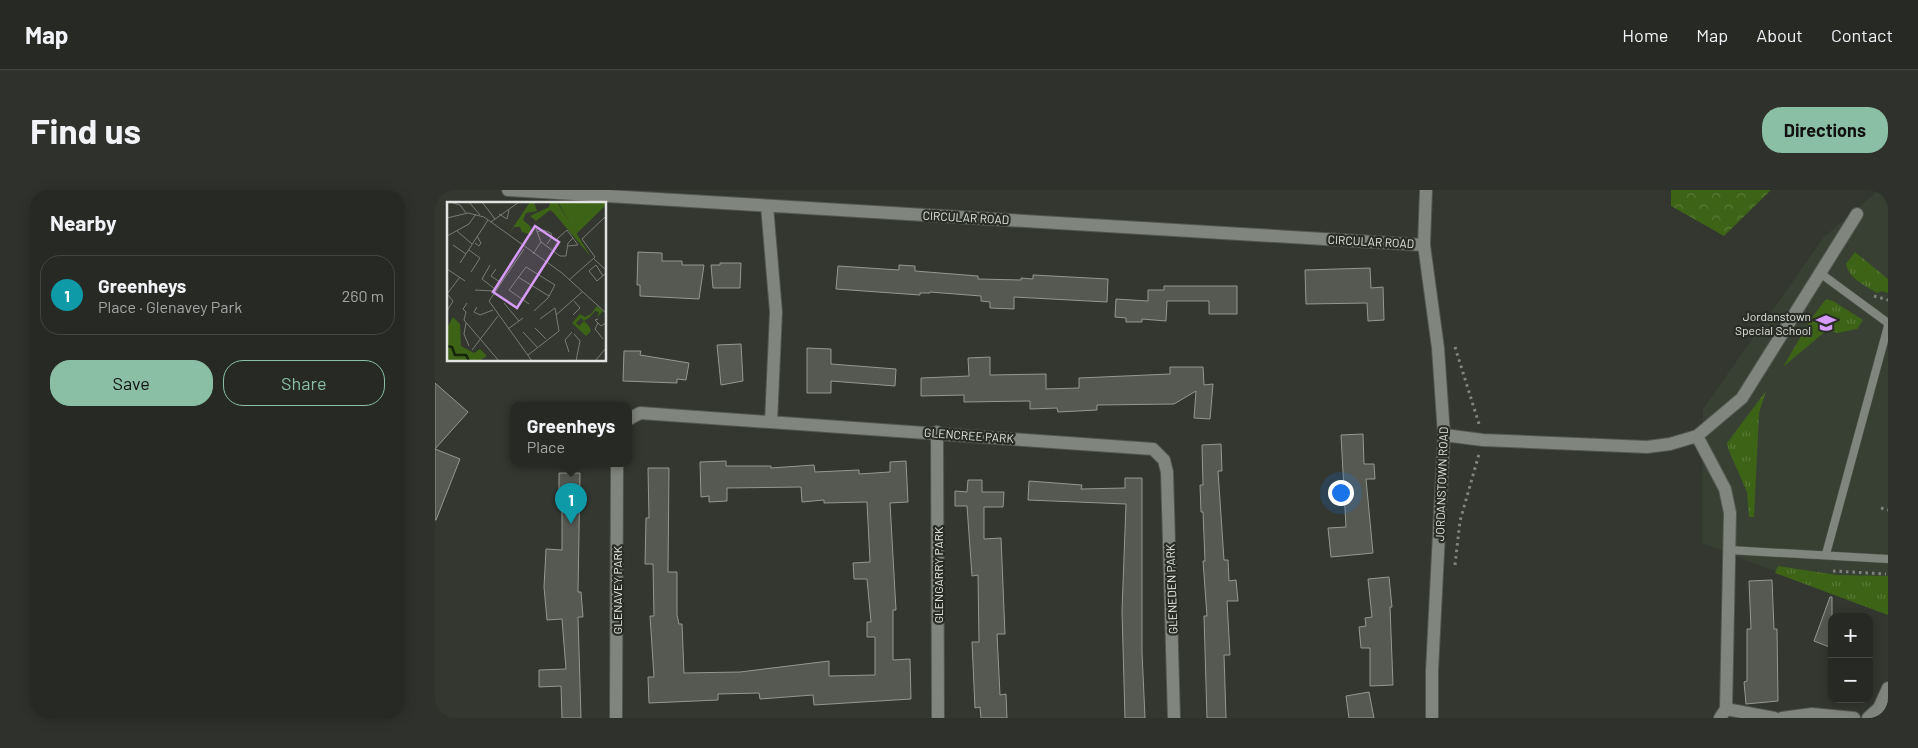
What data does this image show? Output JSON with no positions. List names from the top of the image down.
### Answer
{
  "streets": {
    "street": [
      "CIRCULAR ROAD",
      "GLENCREE PARK",
      "JORDANSTOWN ROAD",
      "GLENGARRY PARK",
      "GLENEDEN PARK",
      "GLENAVEY PARK"
    ]
  },
  "crossings": [
    ["CIRCULAR ROAD", "JORDANSTOWN ROAD"],
    ["GLENCREE PARK", "GLENGARRY PARK"],
    ["GLENCREE PARK", "GLENEDEN PARK"]
  ],
  "places": {
    "school or university": ["Jordanstown Special School"]
  },
  "page": {
    "header": "Map",
    "nav": [
      "Home",
      "Map",
      "About",
      "Contact"
    ],
    "buttons": [
      "Directions",
      ["Save", "Share"]
    ],
    "title": "Find us",
    "heading": "Nearby",
    "list": [
      {
        "mark": "1",
        "name": "Greenheys",
        "note": "Place · Glenavey Park",
        "value": "260 m"
      }
    ],
    "popup": ["Greenheys", "Place"],
    "pins": "1",
    "map_buttons": ["+", "−"]
  }
}
